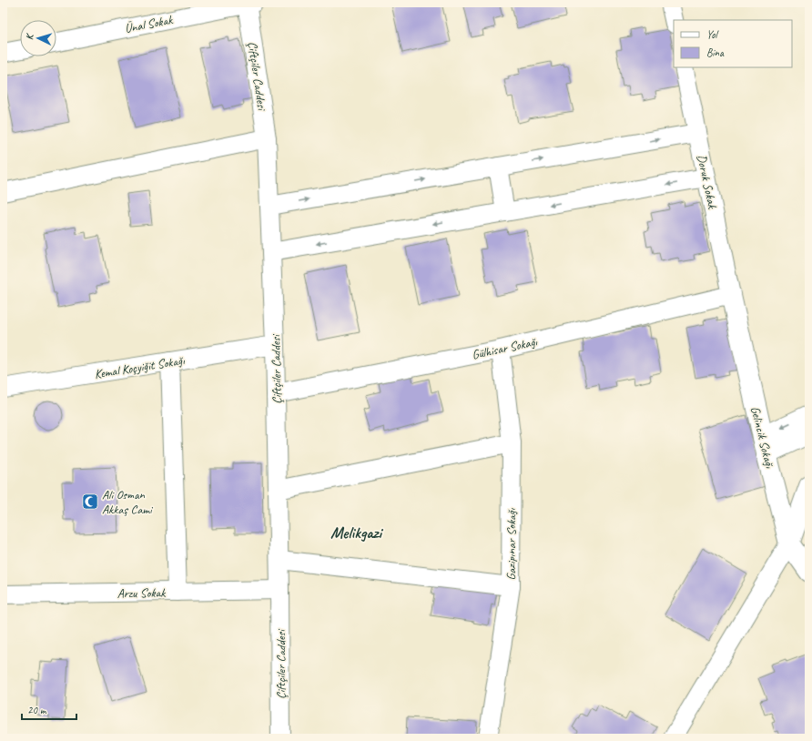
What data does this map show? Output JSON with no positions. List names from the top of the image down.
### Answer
{
  "streets": {
    "street": [
      "Ünal Sokak",
      "Çiftçiler Caddesi",
      "Doruk Sokak",
      "Gülhisar Sokağı",
      "Kemal Koçyiğit Sokağı",
      "Gelincik Sokağı",
      "Gazipınar Sokağı",
      "Arzu Sokak"
    ]
  },
  "crossings": [
    ["Ünal Sokak", "Çiftçiler Caddesi"],
    ["Çiftçiler Caddesi", "Gülhisar Sokağı"],
    ["Çiftçiler Caddesi", "Kemal Koçyiğit Sokağı"],
    ["Çiftçiler Caddesi", "Arzu Sokak"],
    ["Doruk Sokak", "Gülhisar Sokağı"],
    ["Doruk Sokak", "Gelincik Sokağı"],
    ["Gülhisar Sokağı", "Gelincik Sokağı"],
    ["Gülhisar Sokağı", "Gazipınar Sokağı"]
  ],
  "districts": ["Melikgazi"],
  "places": {
    "mosque": ["Ali Osman Akkaş Cami"]
  },
  "legend": ["Yol", "Bina"],
  "scale_bar": "20 m",
  "north": "left"
}
